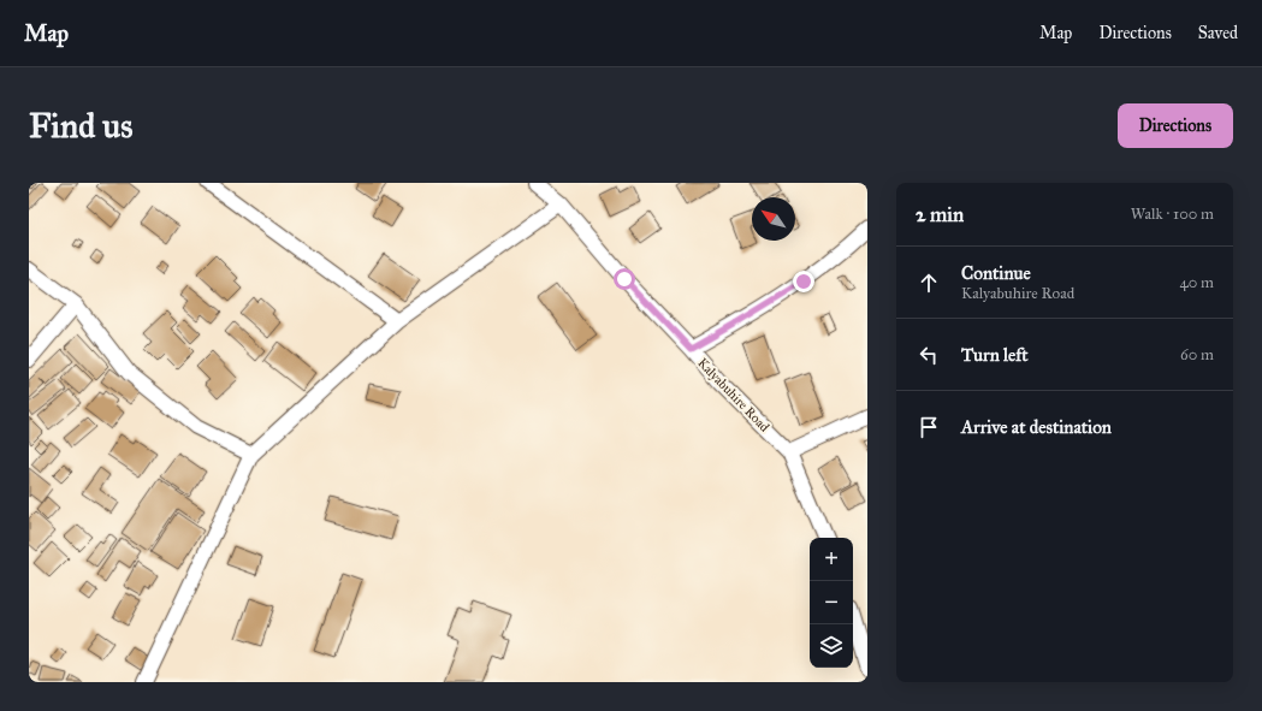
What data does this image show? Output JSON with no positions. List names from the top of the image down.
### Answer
{
  "streets": {
    "street": ["Kalyabuhire Road"]
  },
  "north": "top left",
  "page": {
    "header": "Map",
    "nav": ["Map", "Directions", "Saved"],
    "buttons": "Directions",
    "title": "Find us",
    "heading": ["2 min", "Walk · 100 m"],
    "list": [
      ["Continue", "Kalyabuhire Road", "40 m"],
      ["Turn left", "60 m"],
      "Arrive at destination"
    ],
    "map_buttons": ["+", "−"]
  }
}
